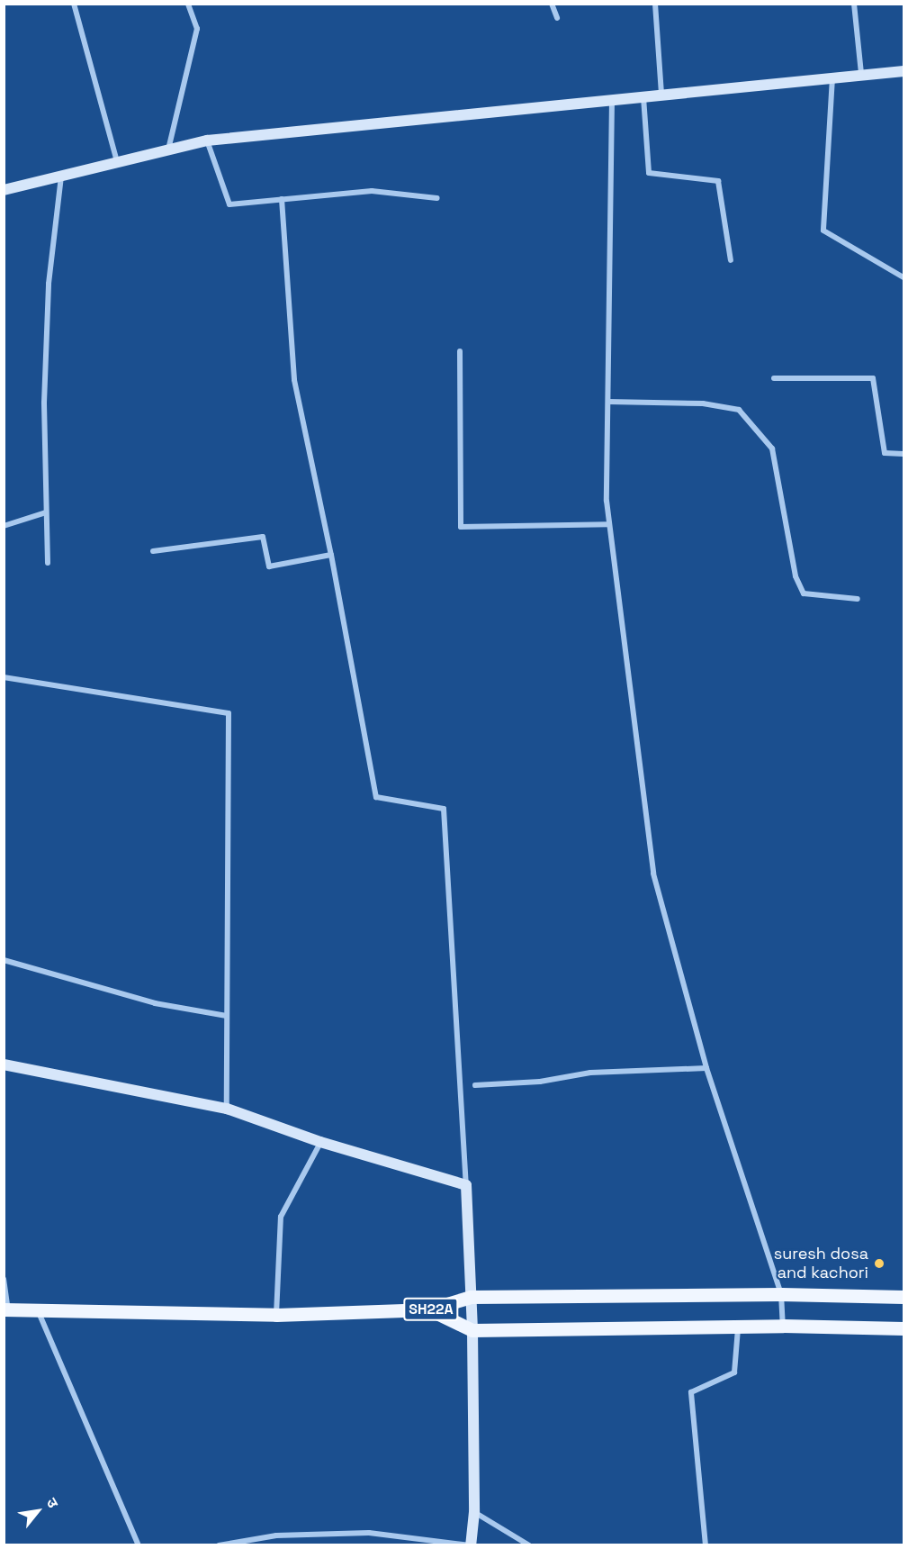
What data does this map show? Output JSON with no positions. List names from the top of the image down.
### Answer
{
  "streets": {
    "main road": ["SH22A"]
  },
  "places": ["suresh dosa and kachori"],
  "north": "top right"
}
